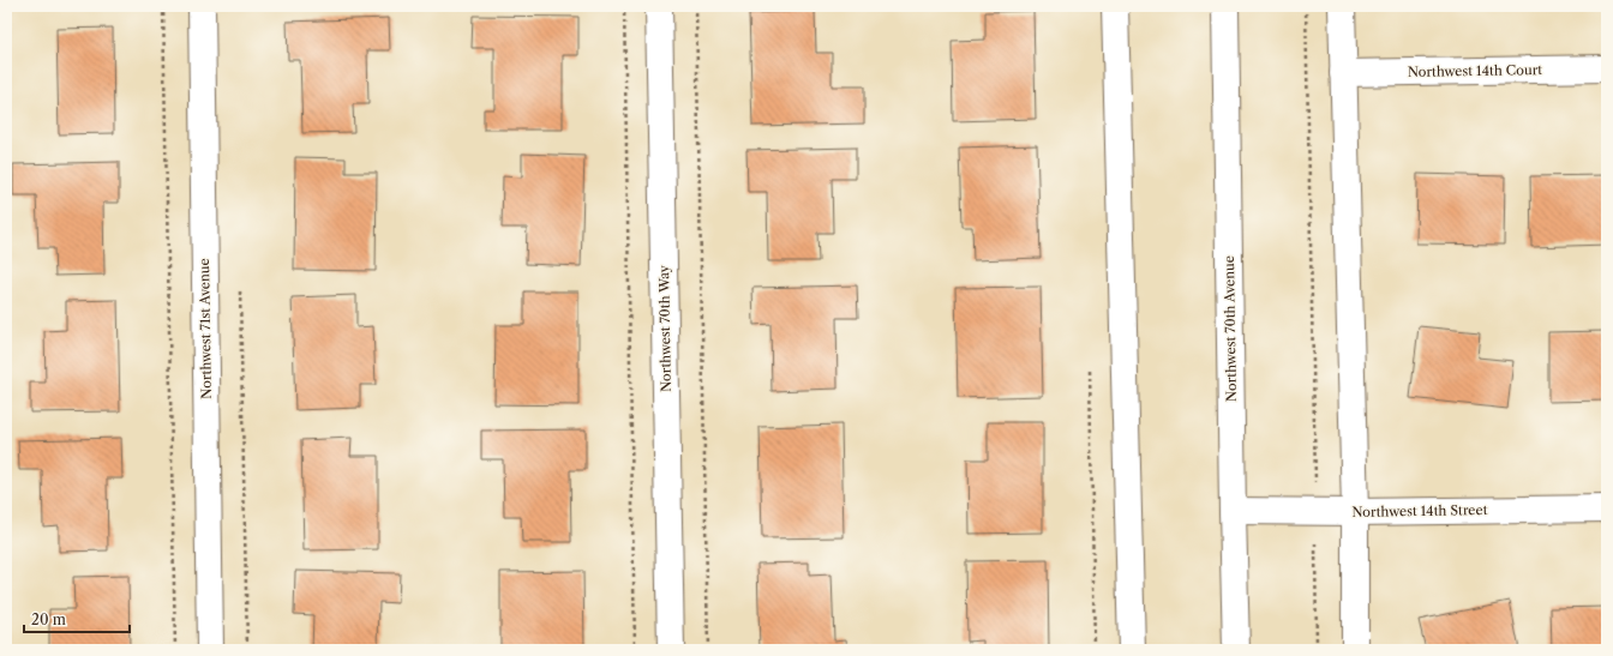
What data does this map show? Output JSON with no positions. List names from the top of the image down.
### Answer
{
  "streets": {
    "street": [
      "Northwest 14th Court",
      "Northwest 71st Avenue",
      "Northwest 70th Way",
      "Northwest 70th Avenue",
      "Northwest 14th Street"
    ]
  },
  "crossings": [
    ["Northwest 70th Avenue", "Northwest 14th Street"]
  ],
  "scale_bar": "20 m"
}
